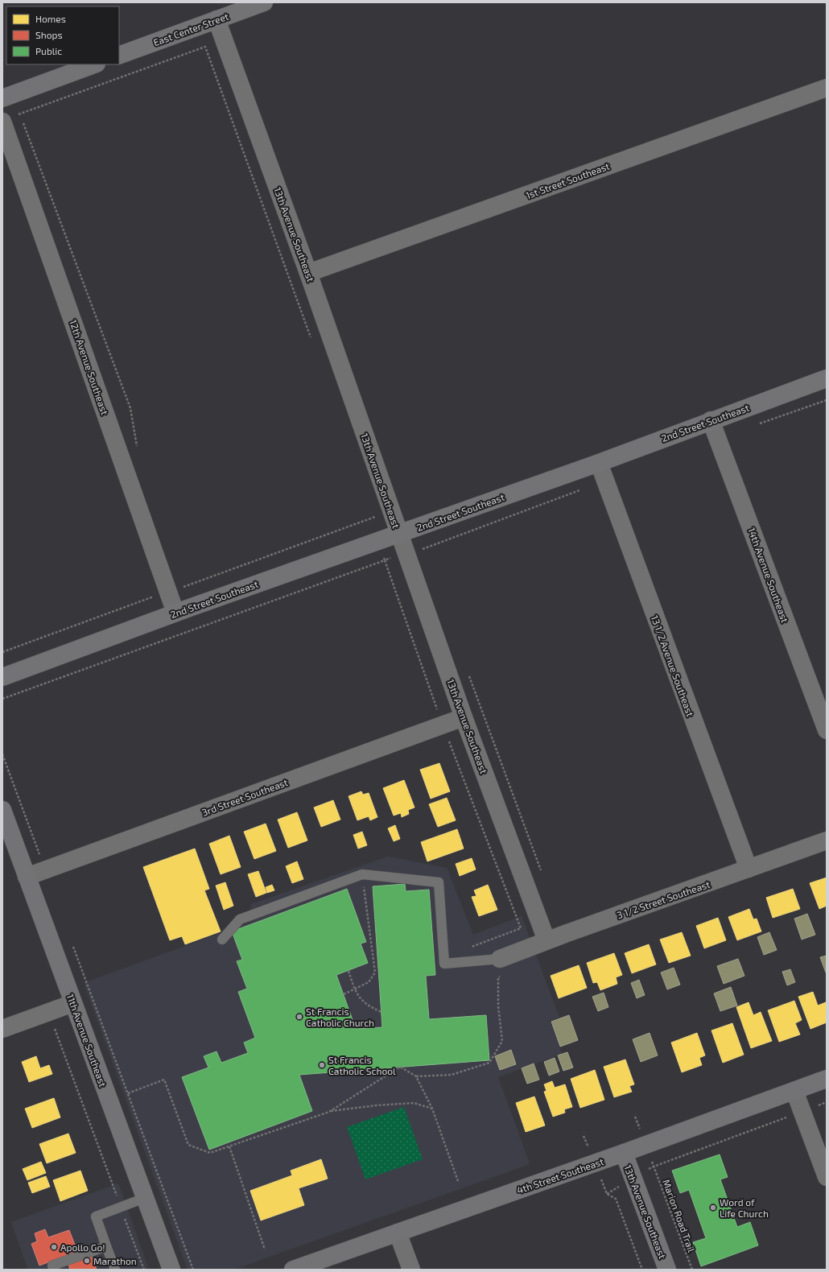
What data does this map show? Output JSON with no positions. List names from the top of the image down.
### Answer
{
  "streets": {
    "main road": [
      "East Center Street",
      "13th Avenue Southeast",
      "2nd Street Southeast",
      "11th Avenue Southeast",
      "4th Street Southeast"
    ],
    "street": [
      "1st Street Southeast",
      "12th Avenue Southeast",
      "14th Avenue Southeast",
      "13 1/2 Avenue Southeast",
      "3rd Street Southeast",
      "3 1/2 Street Southeast"
    ],
    "path": ["Marion Road Trail"]
  },
  "crossings": [
    ["East Center Street", "13th Avenue Southeast"],
    ["1st Street Southeast", "13th Avenue Southeast"],
    ["13th Avenue Southeast", "2nd Street Southeast"],
    ["13th Avenue Southeast", "3rd Street Southeast"],
    ["13th Avenue Southeast", "3 1/2 Street Southeast"],
    ["13th Avenue Southeast", "4th Street Southeast"],
    ["12th Avenue Southeast", "2nd Street Southeast"],
    ["2nd Street Southeast", "14th Avenue Southeast"],
    ["2nd Street Southeast", "13 1/2 Avenue Southeast"],
    ["13 1/2 Avenue Southeast", "3 1/2 Street Southeast"],
    ["3rd Street Southeast", "11th Avenue Southeast"]
  ],
  "places": [
    "St Francis Catholic Church",
    "St Francis Catholic School",
    "Word of Life Church",
    "Apollo Go!",
    "Marathon"
  ],
  "legend": ["Homes", "Shops", "Public"]
}
